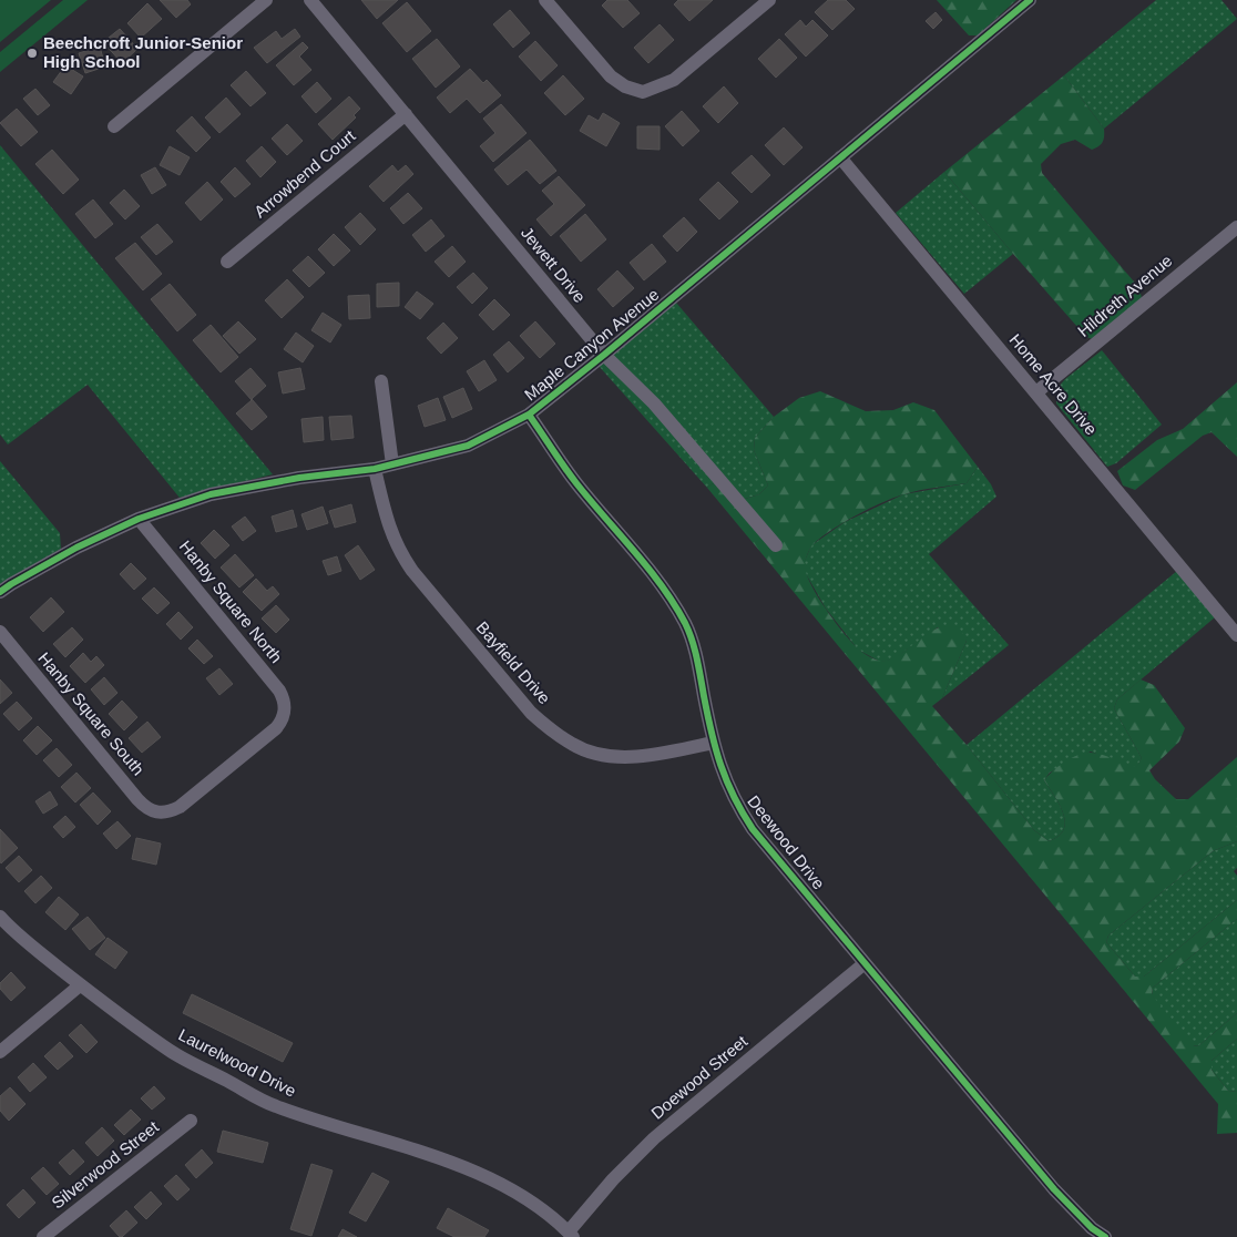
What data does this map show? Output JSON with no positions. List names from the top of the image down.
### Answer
{
  "streets": {
    "street": [
      "Arrowbend Court",
      "Jewett Drive",
      "Hildreth Avenue",
      "Maple Canyon Avenue",
      "Home Acre Drive",
      "Hanby Square North",
      "Bayfield Drive",
      "Hanby Square South",
      "Deewood Drive",
      "Laurelwood Drive",
      "Doewood Street",
      "Silverwood Street"
    ]
  },
  "crossings": [
    ["Arrowbend Court", "Jewett Drive"],
    ["Jewett Drive", "Maple Canyon Avenue"],
    ["Hildreth Avenue", "Home Acre Drive"],
    ["Maple Canyon Avenue", "Home Acre Drive"],
    ["Maple Canyon Avenue", "Hanby Square North"],
    ["Maple Canyon Avenue", "Bayfield Drive"],
    ["Maple Canyon Avenue", "Deewood Drive"],
    ["Hanby Square North", "Hanby Square South"],
    ["Bayfield Drive", "Deewood Drive"],
    ["Deewood Drive", "Doewood Street"],
    ["Laurelwood Drive", "Doewood Street"]
  ],
  "places": ["Beechcroft Junior-Senior High School"]
}
